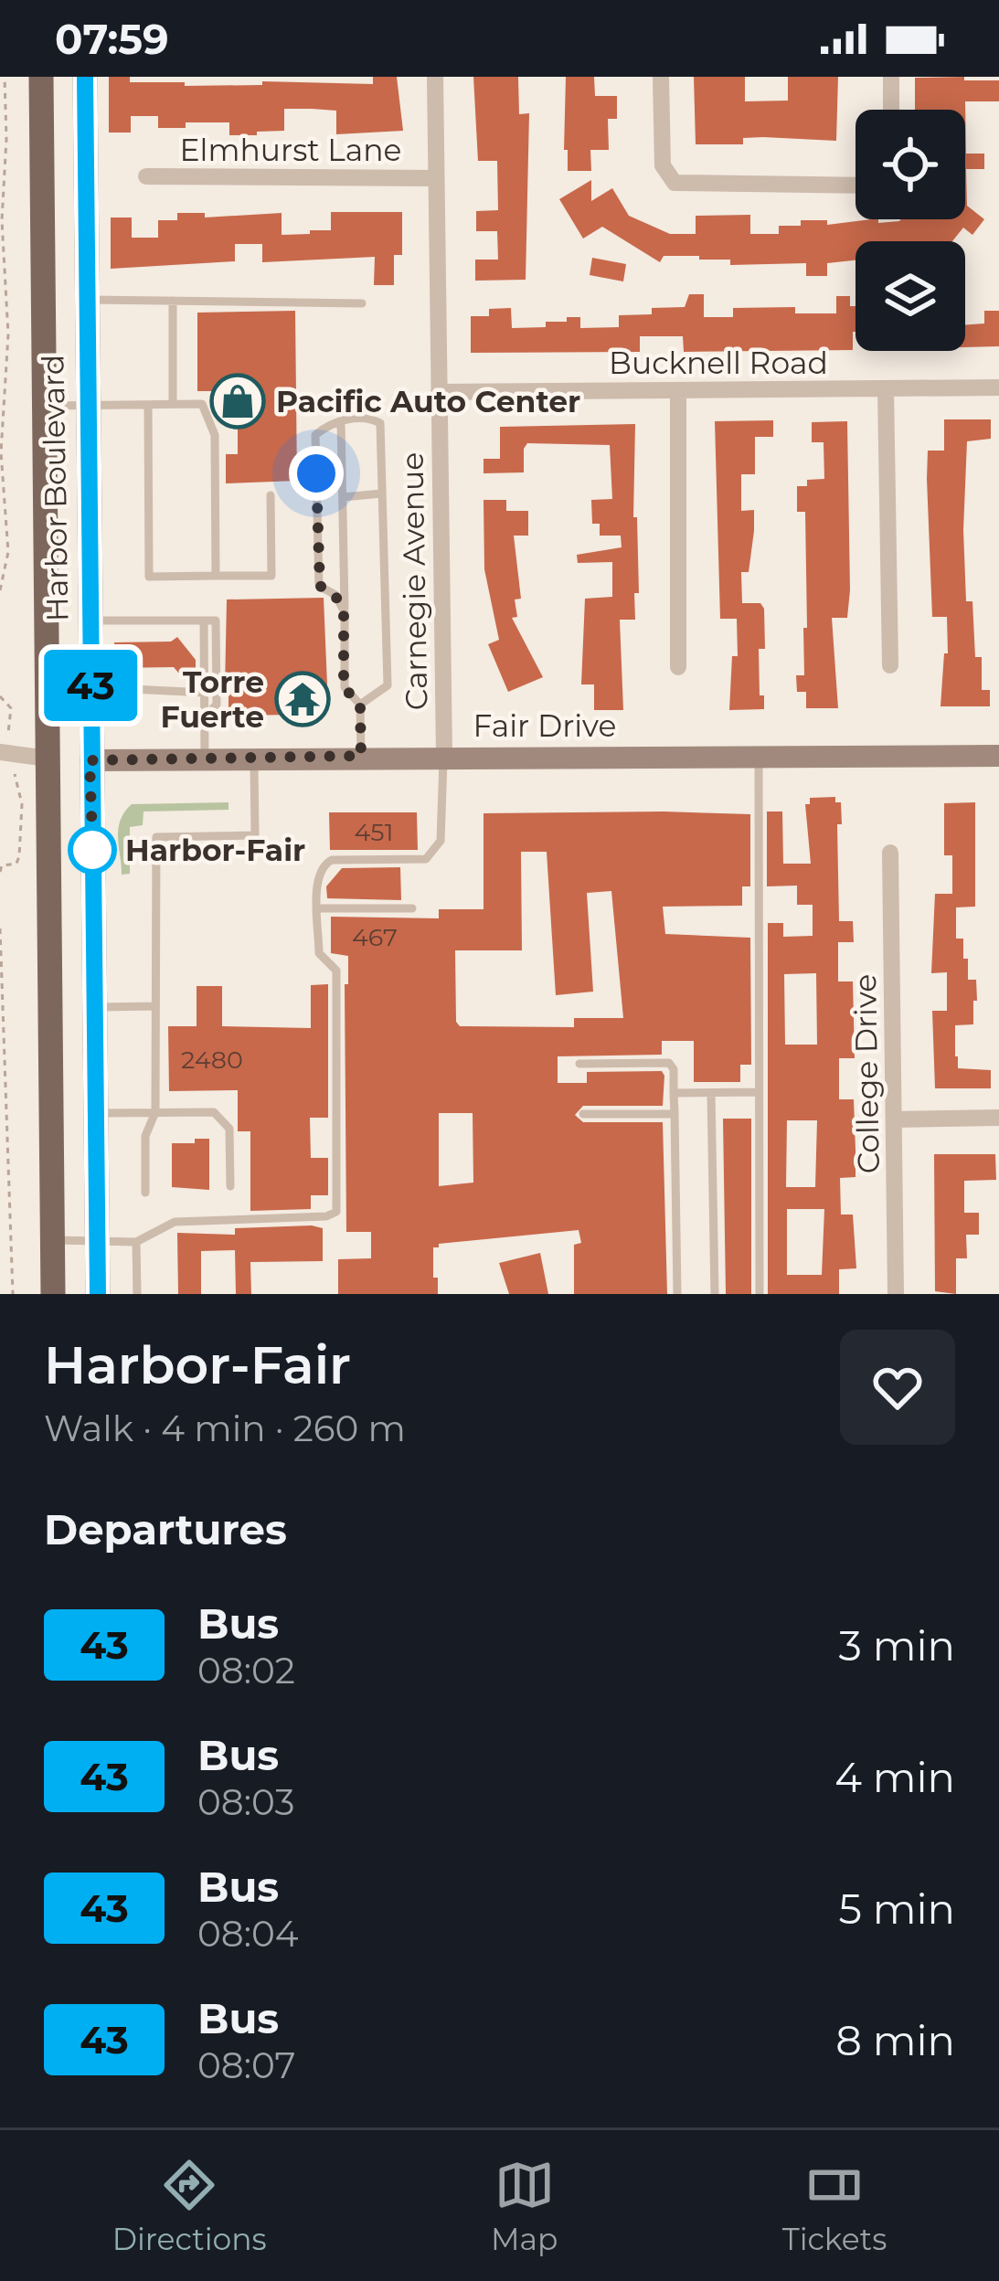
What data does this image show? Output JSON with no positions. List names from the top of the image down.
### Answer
{
  "streets": {
    "main road": ["Harbor Boulevard", "Fair Drive"],
    "street": [
      "Elmhurst Lane",
      "Bucknell Road",
      "Carnegie Avenue",
      "College Drive"
    ]
  },
  "crossings": [
    ["Elmhurst Lane", "Carnegie Avenue"],
    ["Bucknell Road", "Carnegie Avenue"],
    ["Harbor Boulevard", "Fair Drive"],
    ["Carnegie Avenue", "Fair Drive"]
  ],
  "places": {
    "shop": ["Pacific Auto Center"],
    "temple": ["Torre Fuerte"],
    "other": ["Harbor-Fair"]
  },
  "lines": ["bus line 43"],
  "house_numbers": ["451", "467", "2480"],
  "page": {
    "status": "07:59",
    "on_map": "43",
    "heading": [
      ["Harbor-Fair", "Walk · 4 min · 260 m"],
      "Departures"
    ],
    "list": [
      {
        "mark": "43",
        "name": "Bus",
        "note": "08:02",
        "value": "3 min"
      },
      {
        "mark": "43",
        "name": "Bus",
        "note": "08:03",
        "value": "4 min"
      },
      {
        "mark": "43",
        "name": "Bus",
        "note": "08:04",
        "value": "5 min"
      },
      {
        "mark": "43",
        "name": "Bus",
        "note": "08:07",
        "value": "8 min"
      }
    ],
    "tabs": ["Directions", "Map", "Tickets"]
  }
}
